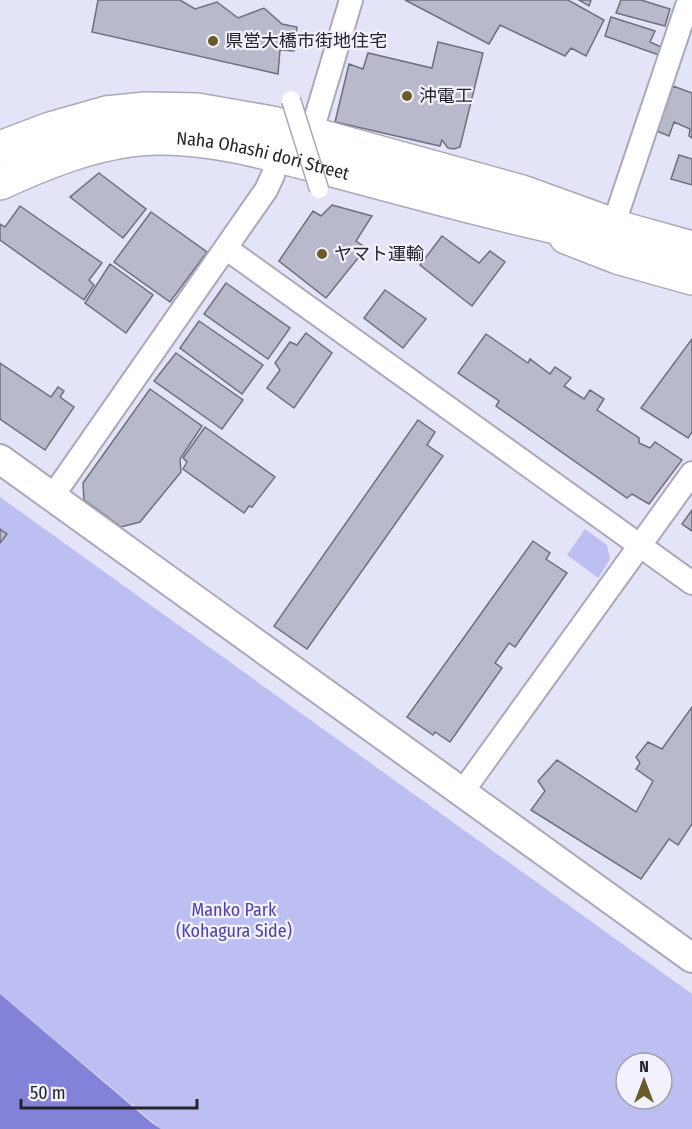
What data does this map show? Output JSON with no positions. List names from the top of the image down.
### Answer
{
  "streets": {
    "main road": ["Naha Ohashi dori Street"]
  },
  "parks": ["Manko Park (Kohagura Side)"],
  "places": ["県営大橋市街地住宅", "沖電工", "ヤマト運輸"],
  "scale_bar": "50 m",
  "north": "top"
}
